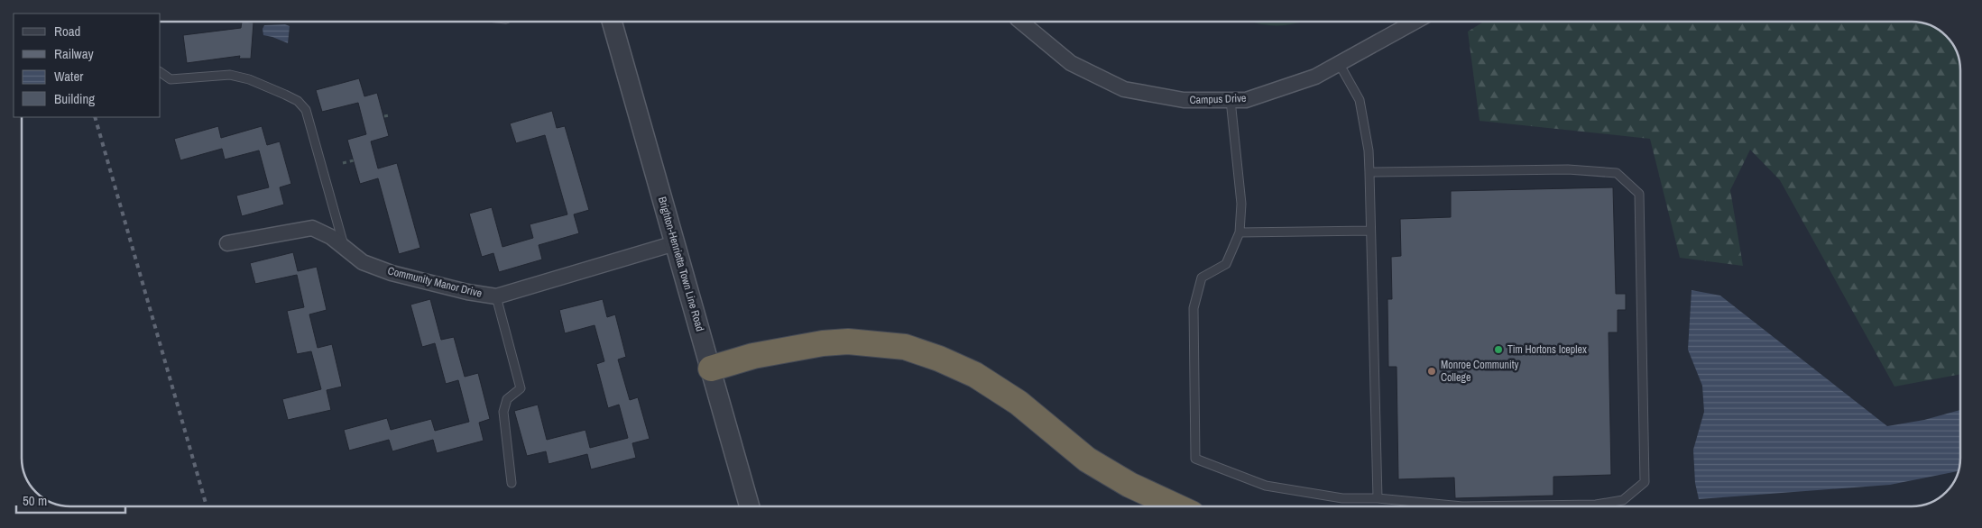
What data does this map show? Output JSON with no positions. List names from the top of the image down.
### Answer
{
  "streets": {
    "street": ["Campus Drive", "Brighton-Henrietta Town Line Road", "Community Manor Drive"]
  },
  "crossings": [
    ["Brighton-Henrietta Town Line Road", "Community Manor Drive"]
  ],
  "places": ["Tim Hortons Iceplex", "Monroe Community College"],
  "legend": [
    "Road",
    "Railway",
    "Water",
    "Building"
  ],
  "scale_bar": "50 m"
}
